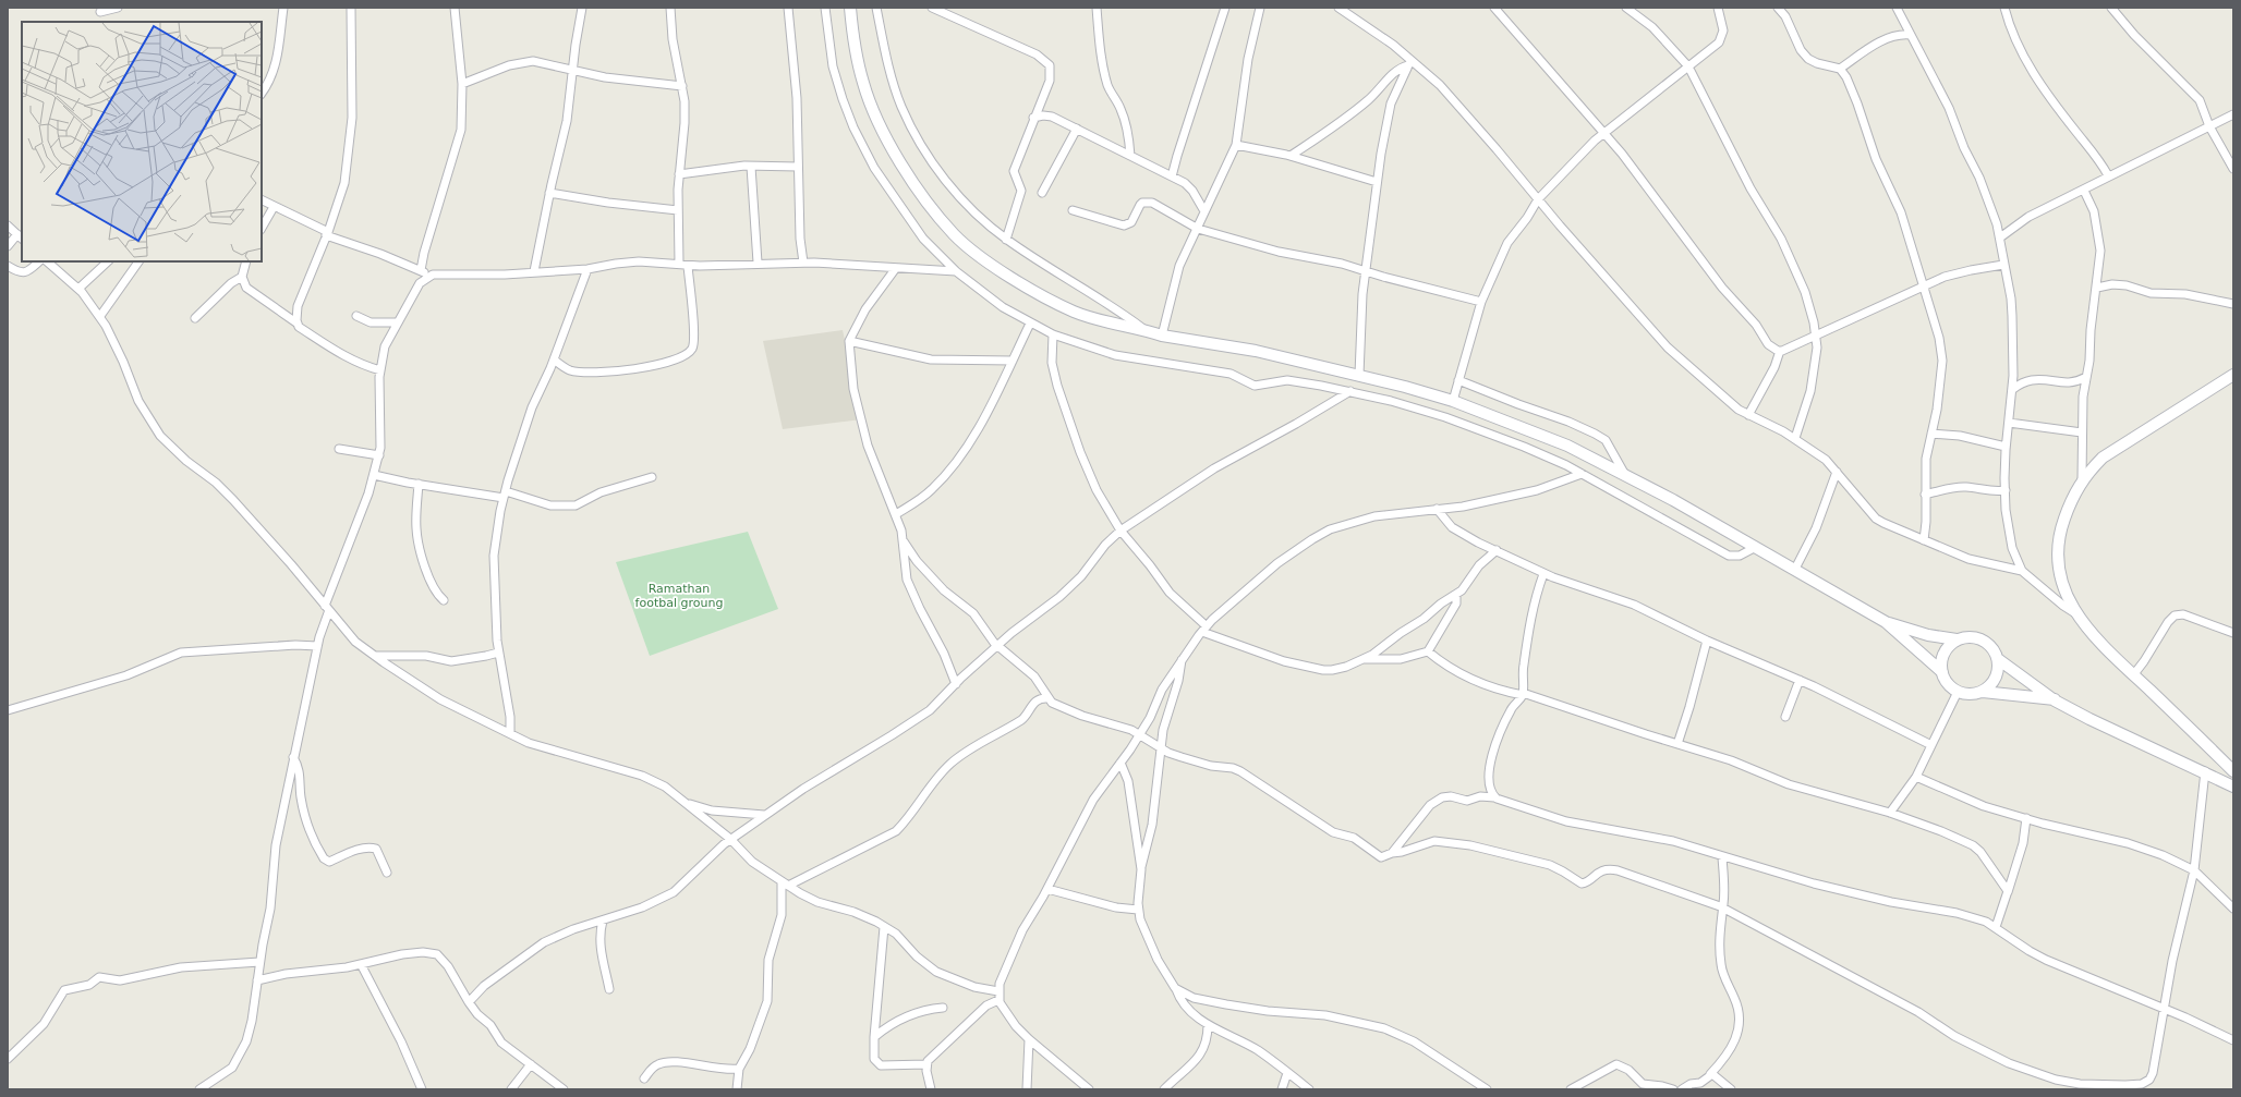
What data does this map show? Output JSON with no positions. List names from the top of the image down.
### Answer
{
  "parks": ["Ramathan footbal groung"]
}
